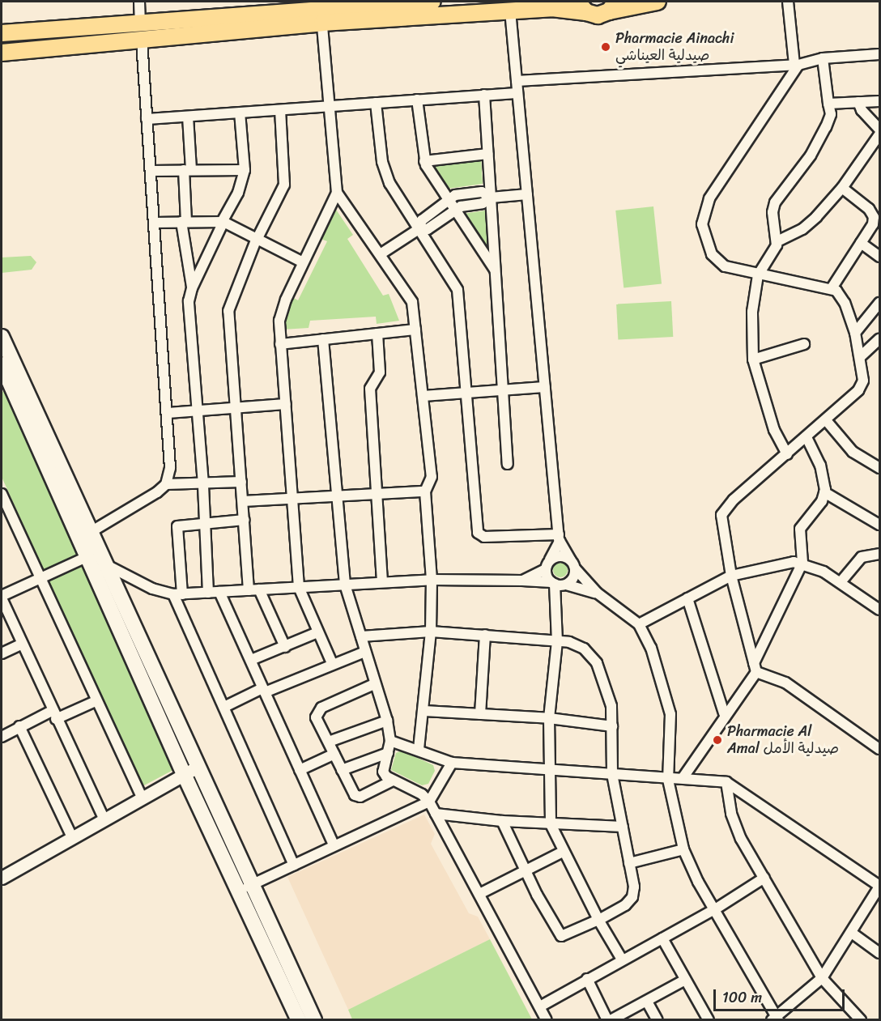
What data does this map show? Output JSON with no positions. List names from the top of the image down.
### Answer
{
  "places": ["Pharmacie Ainachi صيدلية العيناشي", "Pharmacie Al Amal صيدلية الأمل"],
  "scale_bar": "100 m"
}
